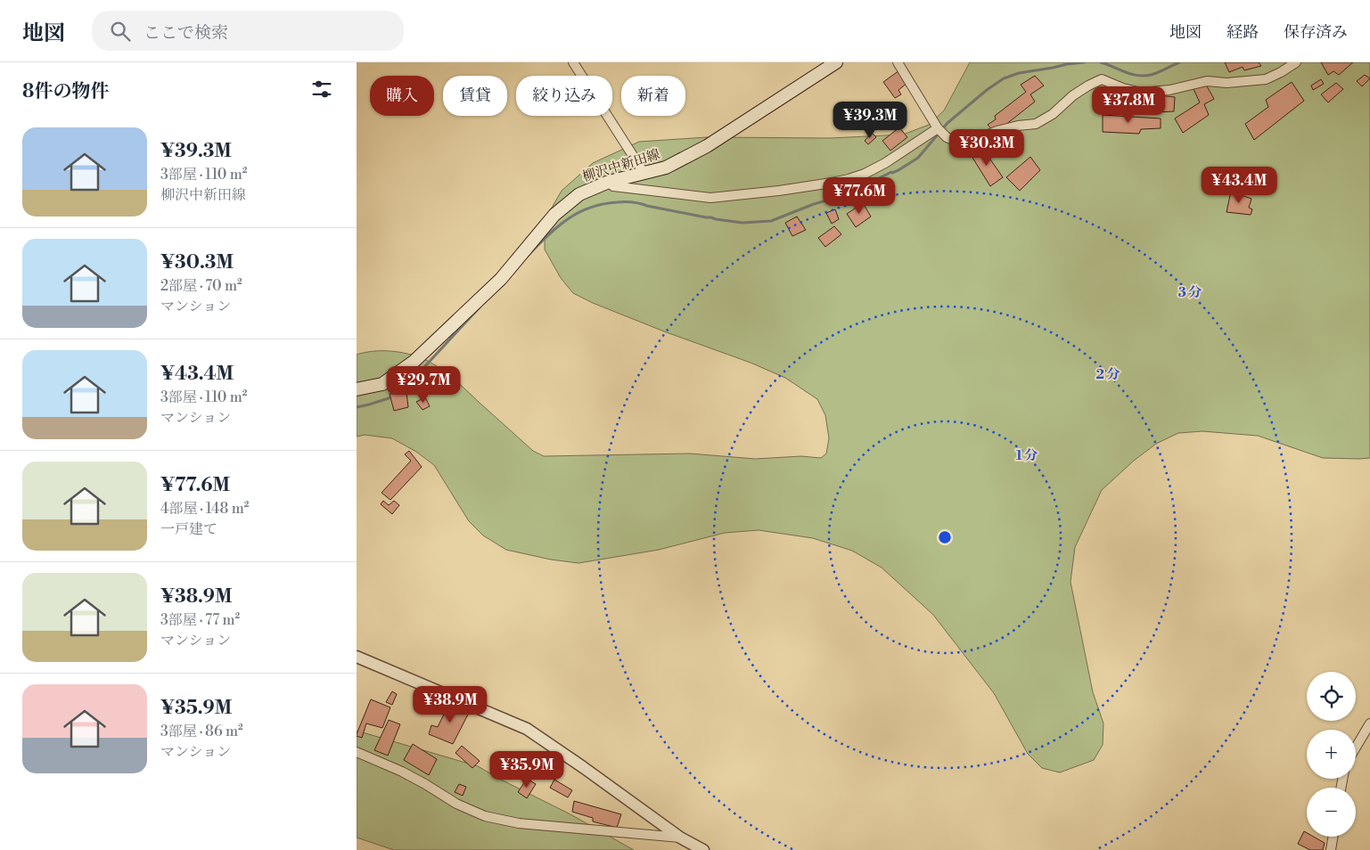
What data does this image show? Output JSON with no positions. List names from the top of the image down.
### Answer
{
  "streets": {
    "main road": ["柳沢中新田線"]
  },
  "page": {
    "header": "地図",
    "search": "ここで検索",
    "nav": ["地図", "経路", "保存済み"],
    "heading": "8件の物件",
    "chip": [
      "購入",
      "賃貸",
      "絞り込み",
      "新着"
    ],
    "price": [
      "¥37.8M",
      "¥39.3M",
      "¥30.3M",
      "¥43.4M",
      "¥77.6M",
      "¥29.7M",
      "¥38.9M",
      "¥35.9M"
    ],
    "list": [
      {
        "name": "¥39.3M",
        "note": "3部屋 · 110 m² · 柳沢中新田線"
      },
      {
        "name": "¥30.3M",
        "note": "2部屋 · 70 m² · マンション"
      },
      {
        "name": "¥43.4M",
        "note": "3部屋 · 110 m² · マンション"
      },
      {
        "name": "¥77.6M",
        "note": "4部屋 · 148 m² · 一戸建て"
      },
      {
        "name": "¥38.9M",
        "note": "3部屋 · 77 m² · マンション"
      },
      {
        "name": "¥35.9M",
        "note": "3部屋 · 86 m² · マンション"
      }
    ],
    "map_buttons": ["+", "−"]
  },
  "rings": ["3 分", "2 分", "1 分"]
}
